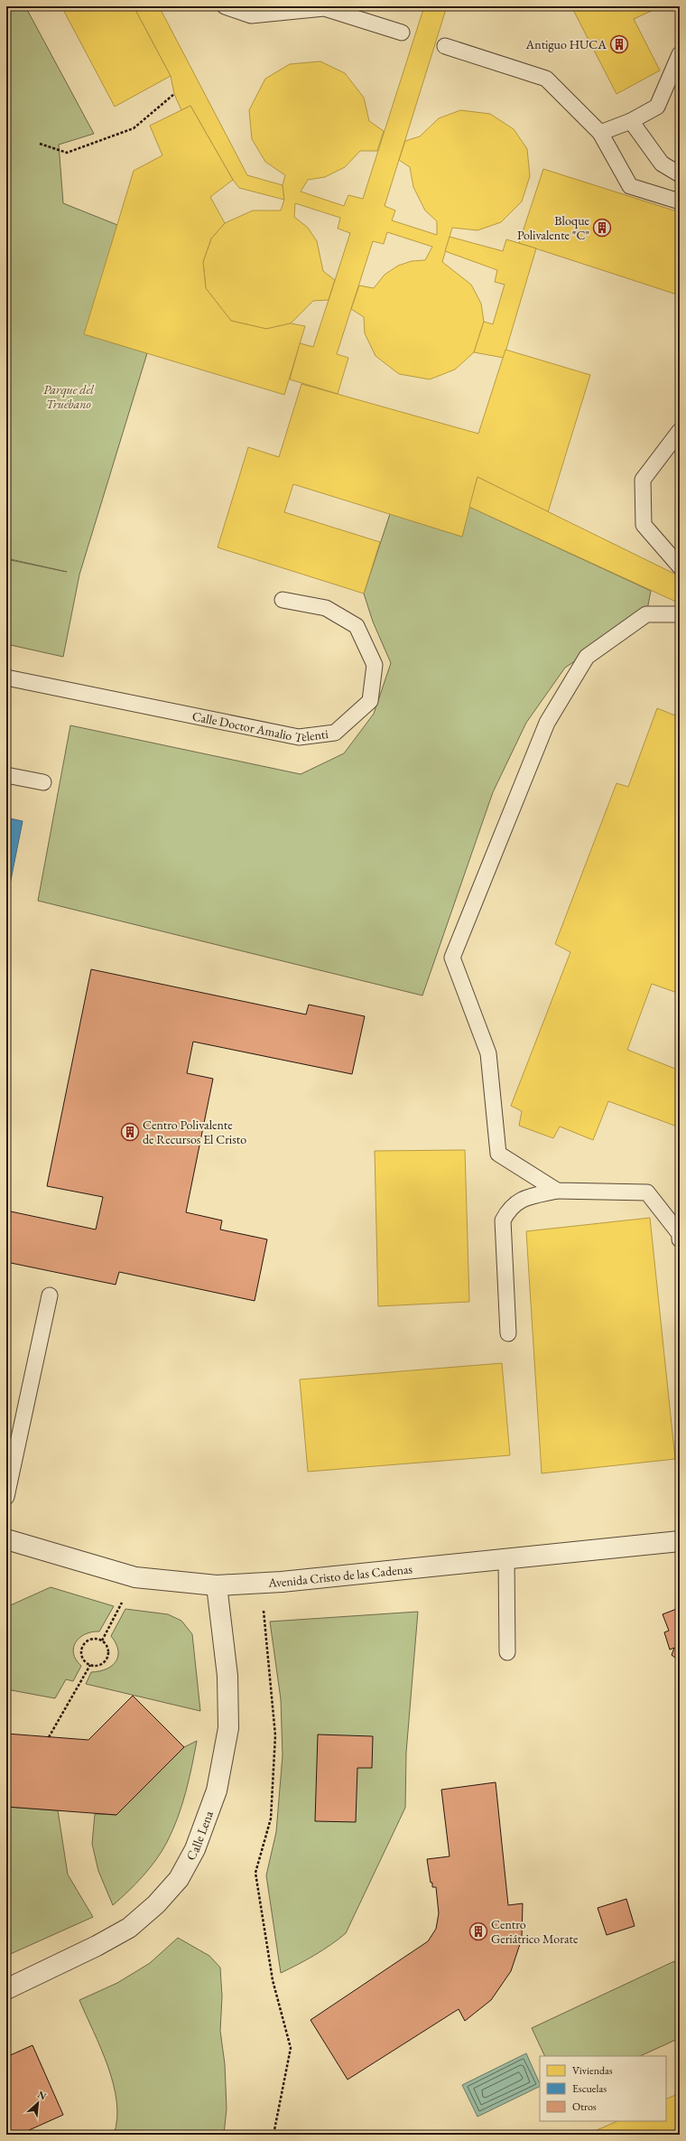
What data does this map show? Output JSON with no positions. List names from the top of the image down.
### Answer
{
  "streets": {
    "street": ["Avenida Cristo de las Cadenas", "Calle Lena"],
    "lane": ["Calle Doctor Amalio Telenti"]
  },
  "crossings": [
    ["Avenida Cristo de las Cadenas", "Calle Lena"]
  ],
  "parks": ["Parque del Truébano"],
  "places": {
    "building": [
      "Antiguo HUCA",
      "Bloque Polivalente \"C\"",
      "Centro Polivalente de Recursos El Cristo",
      "Centro Geriátrico Morate"
    ]
  },
  "legend": ["Viviendas", "Escuelas", "Otros"],
  "north": "top right"
}
